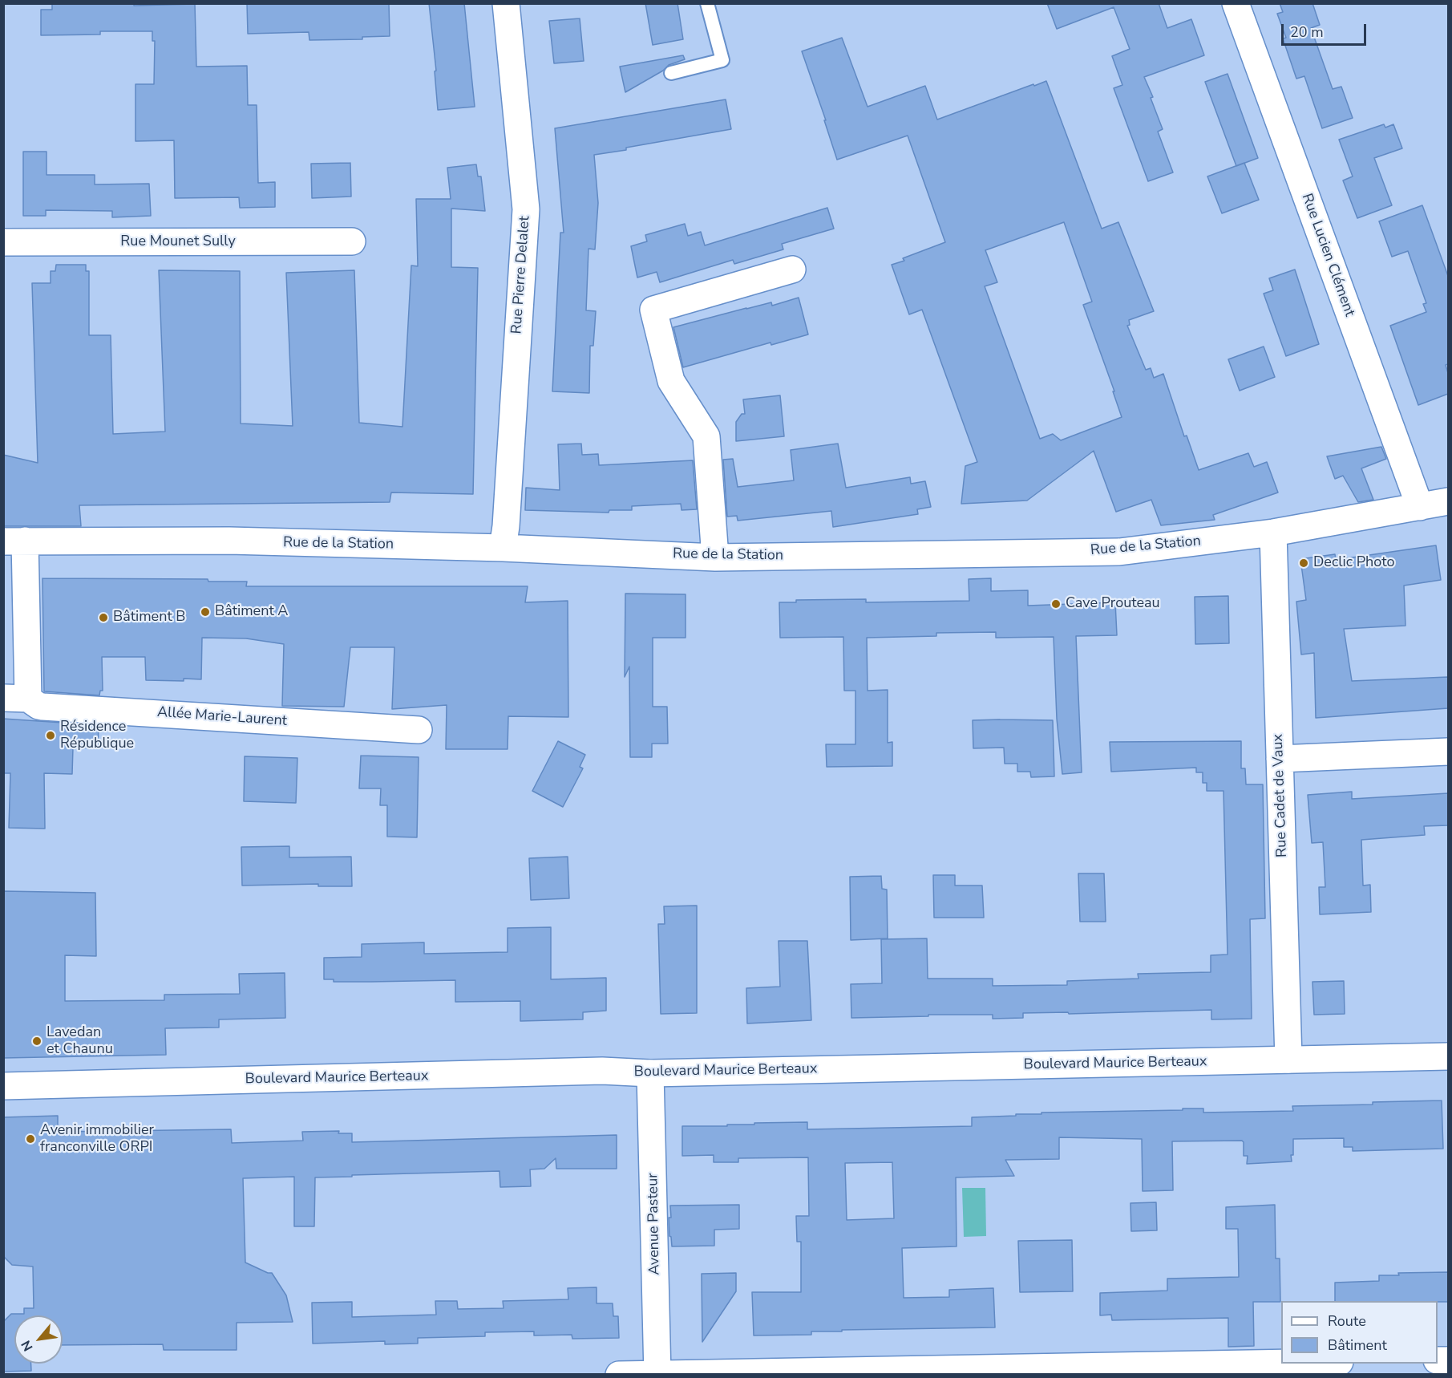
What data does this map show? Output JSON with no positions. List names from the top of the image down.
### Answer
{
  "streets": {
    "street": [
      "Rue Mounet Sully",
      "Rue Lucien Clément",
      "Rue Pierre Delalet",
      "Rue de la Station",
      "Allée Marie-Laurent",
      "Rue Cadet de Vaux",
      "Boulevard Maurice Berteaux",
      "Avenue Pasteur"
    ]
  },
  "crossings": [
    ["Rue Lucien Clément", "Rue de la Station"],
    ["Rue Pierre Delalet", "Rue de la Station"],
    ["Rue de la Station", "Rue Cadet de Vaux"],
    ["Rue Cadet de Vaux", "Boulevard Maurice Berteaux"],
    ["Boulevard Maurice Berteaux", "Avenue Pasteur"]
  ],
  "places": [
    "Declic Photo",
    "Cave Prouteau",
    "Bâtiment A",
    "Bâtiment B",
    "Résidence République",
    "Lavedan et Chaunu",
    "Avenir immobilier franconville ORPI"
  ],
  "legend": ["Route", "Bâtiment"],
  "scale_bar": "20 m",
  "north": "bottom left"
}
